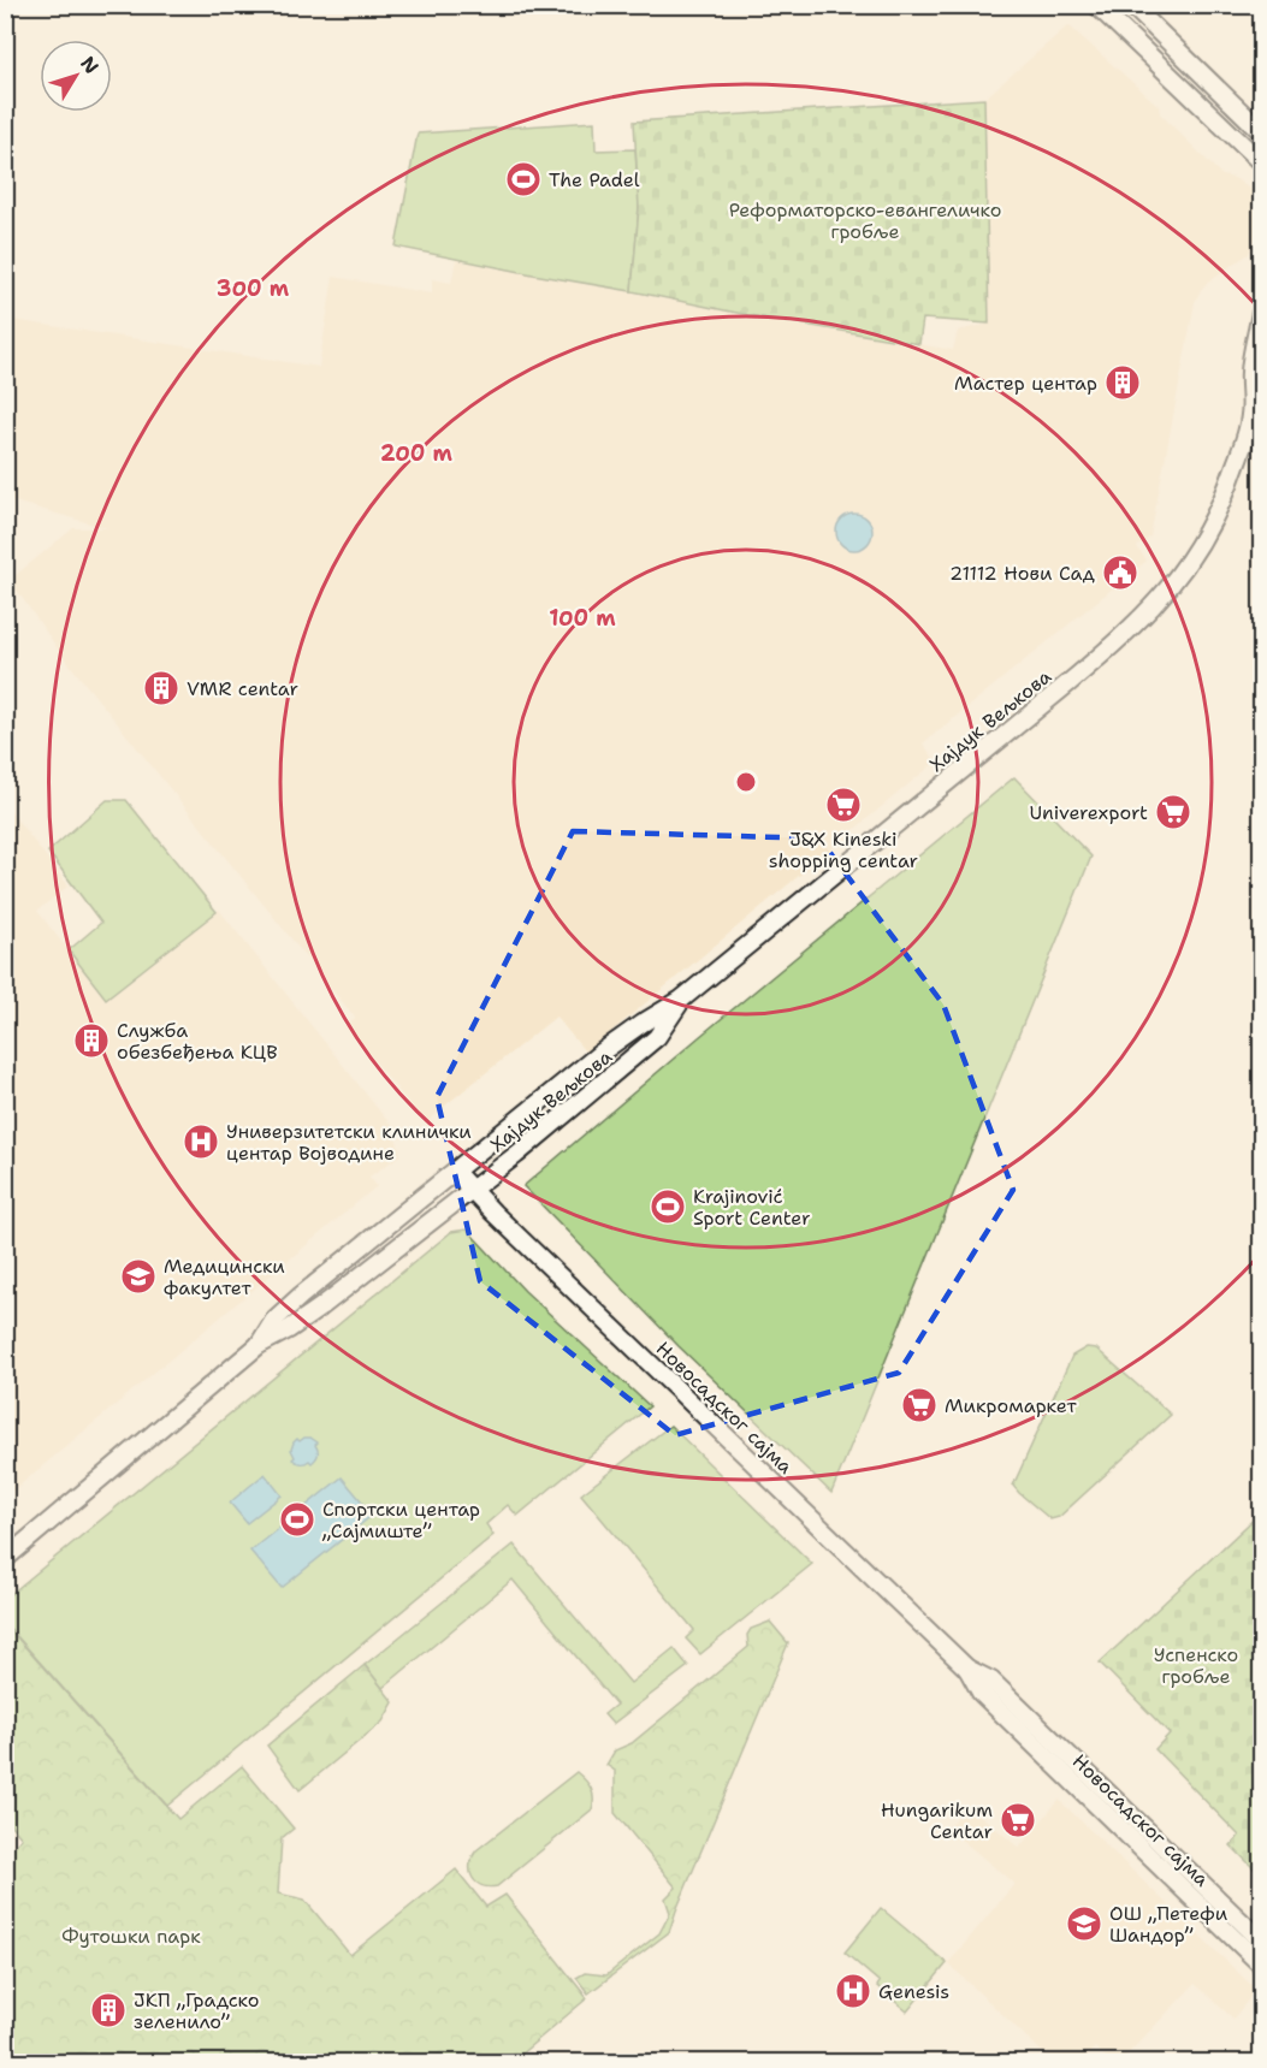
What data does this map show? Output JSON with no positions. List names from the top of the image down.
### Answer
{
  "streets": {
    "street": ["Хајдук Вељкова", "Новосадског сајма"]
  },
  "crossings": [
    ["Хајдук Вељкова", "Новосадског сајма"]
  ],
  "parks": ["Реформаторско-евангеличко гробље", "Успенско гробље", "Футошки парк"],
  "places": {
    "sports": ["The Padel", "Krajinović Sport Center", "Спортски центар „Сајмиште”"],
    "building": [
      "Мастер центар",
      "VMR centar",
      "Служба обезбеђења КЦВ",
      "ЈКП „Градско зеленило”"
    ],
    "public building": ["21112 Нови Сад"],
    "supermarket": [
      "J&X Kineski shopping centar",
      "Univerexport",
      "Микромаркет",
      "Hungarikum Centar"
    ],
    "hospital": ["Универзитетски клинички центар Војводине", "Genesis"],
    "school or university": ["Медицински факултет", "ОШ „Петефи Шандор”"]
  },
  "north": "top right",
  "rings": ["300 m", "200 m", "100 m"]
}
